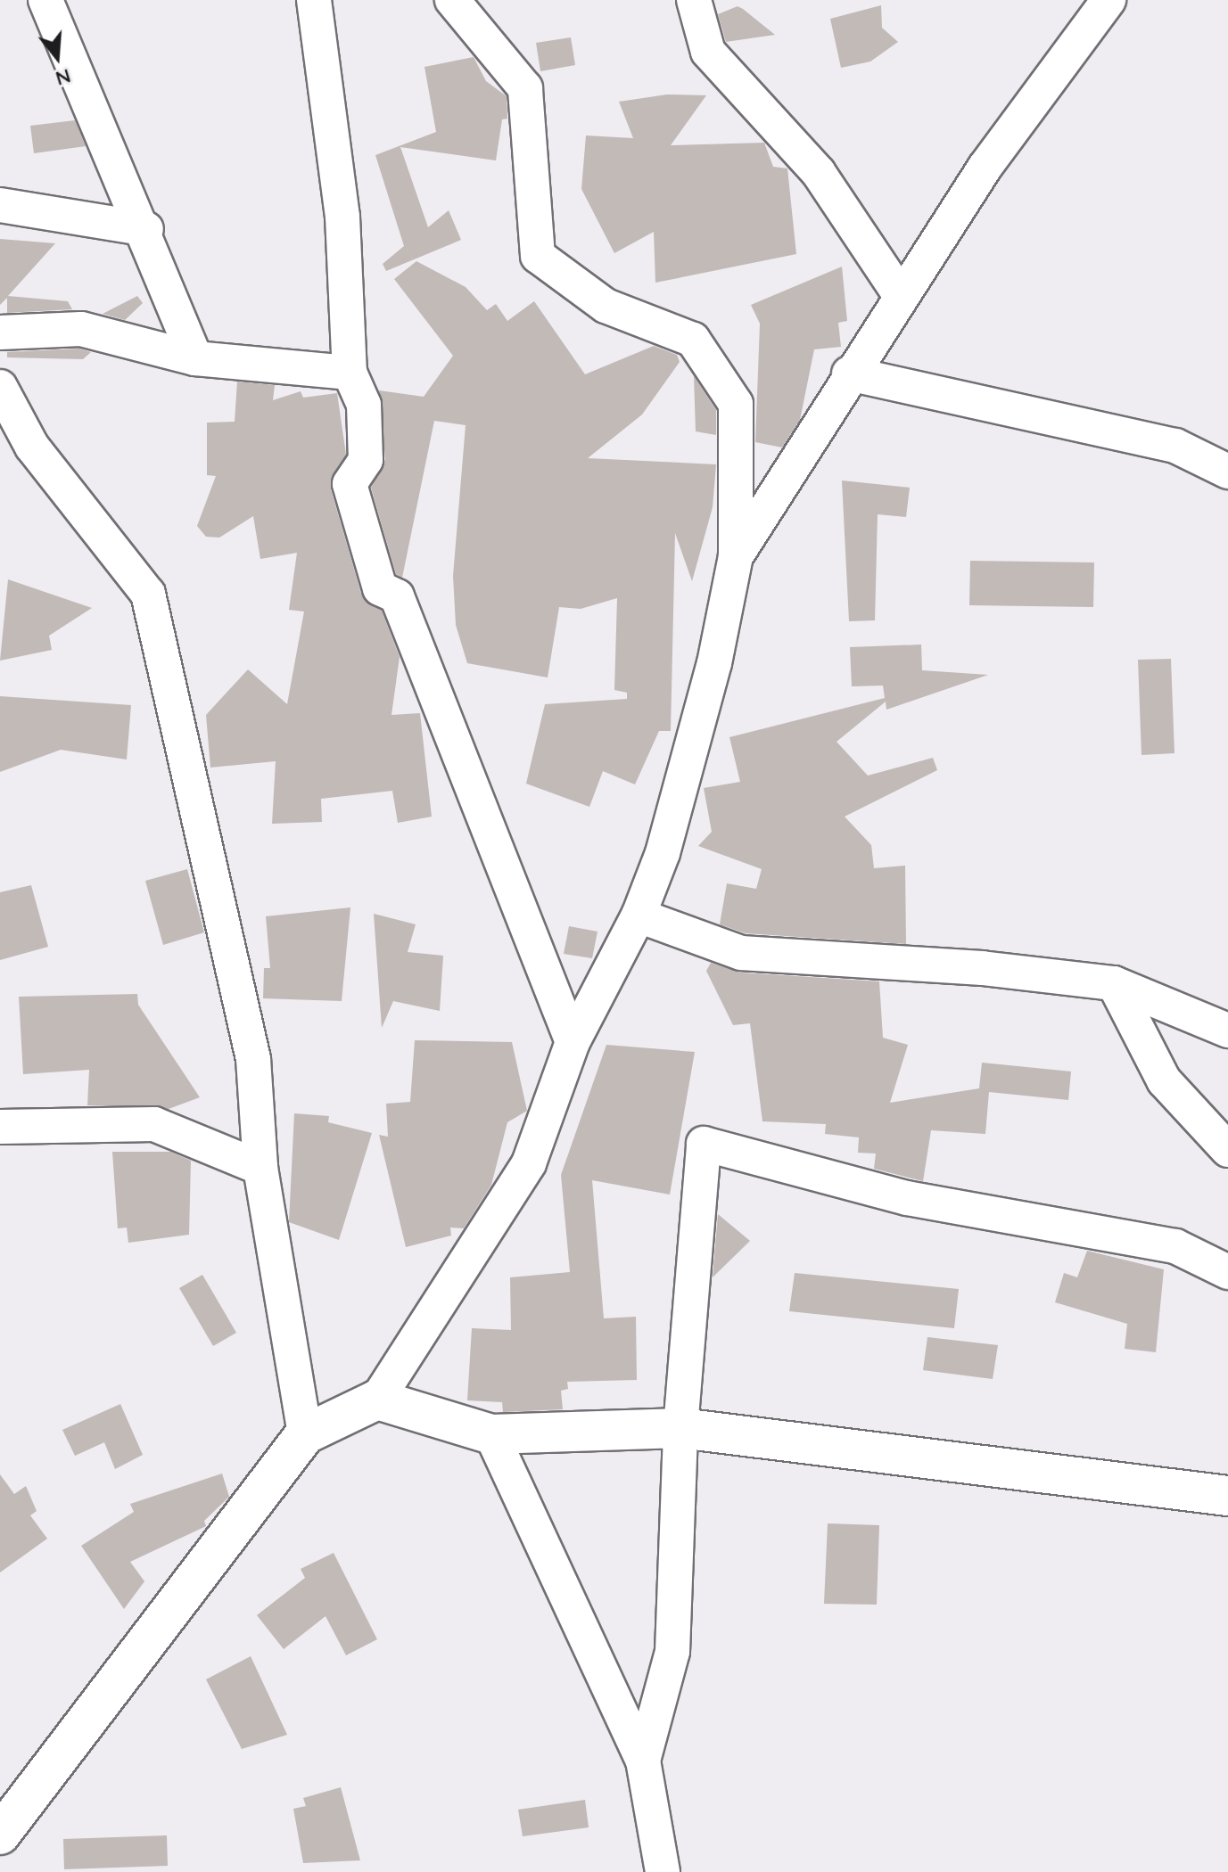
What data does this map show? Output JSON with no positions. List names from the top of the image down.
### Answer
{
  "north": "bottom"
}
